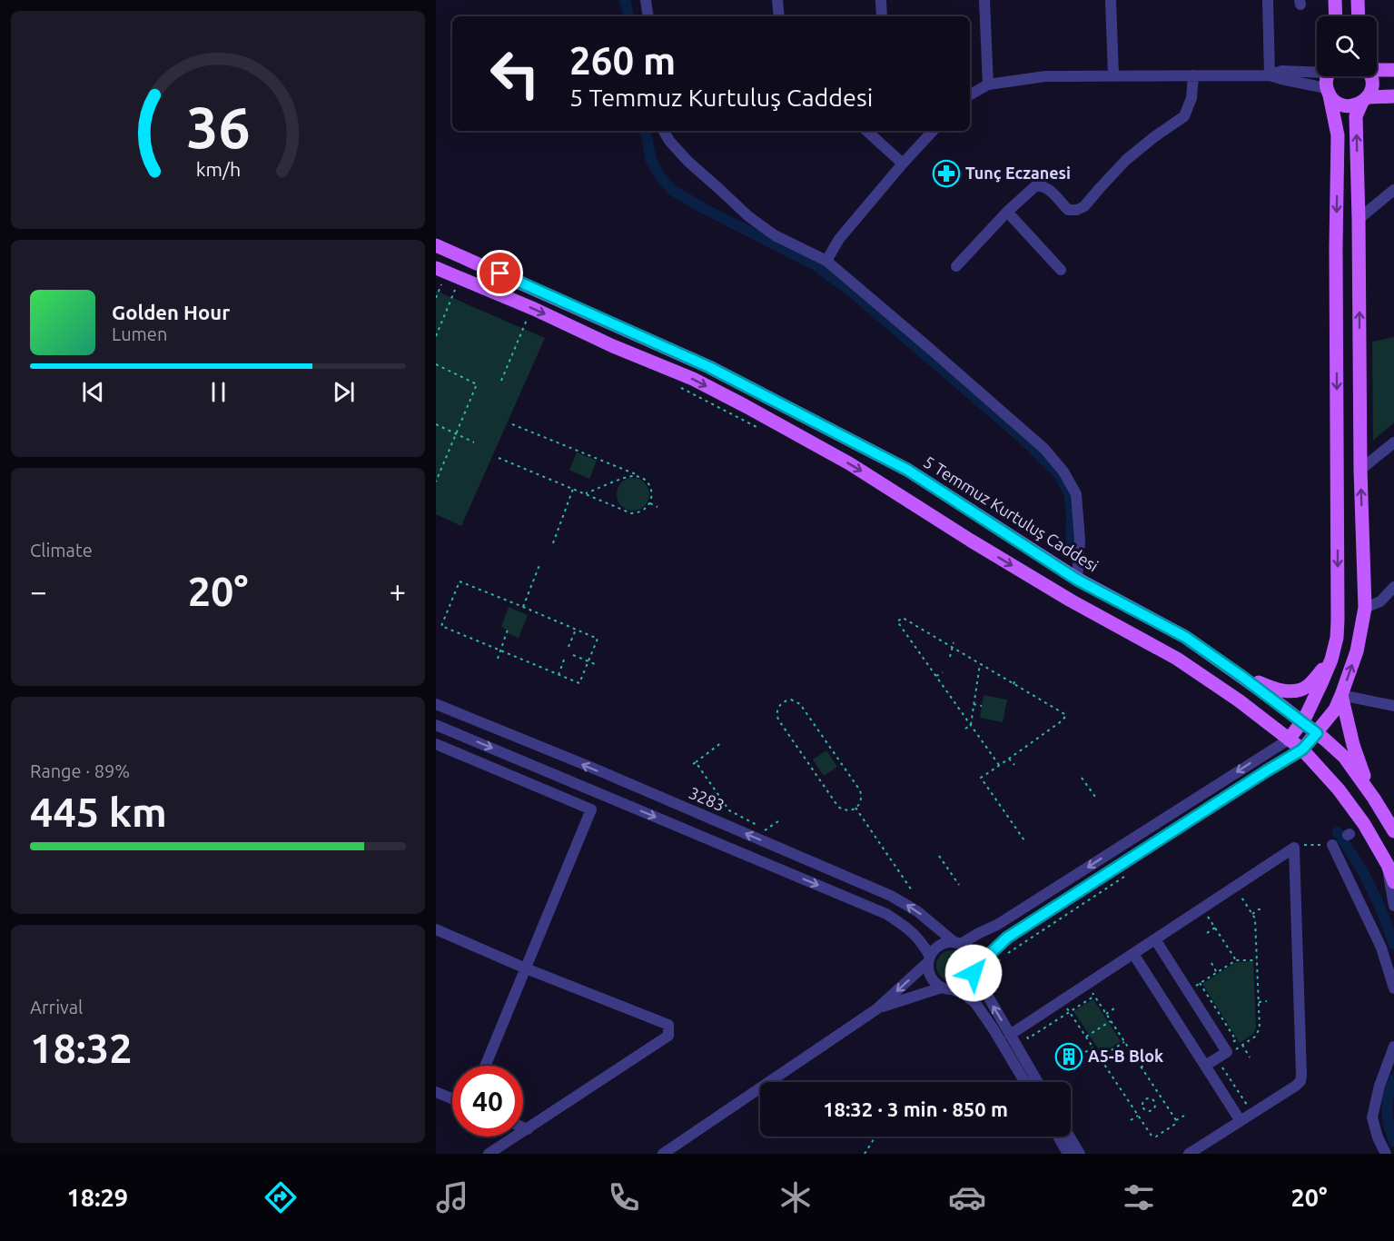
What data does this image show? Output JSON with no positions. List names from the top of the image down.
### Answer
{
  "streets": {
    "main road": ["5 Temmuz Kurtuluş Caddesi"],
    "street": ["3283"]
  },
  "places": {
    "pharmacy": ["Tunç Eczanesi"],
    "building": ["A5-B Blok"]
  },
  "page": {
    "turn": ["260 m", "5 Temmuz Kurtuluş Caddesi"],
    "song": ["Golden Hour", "Lumen"],
    "tile": [
      "Climate",
      ["Range · 89%", "445 km"],
      ["Arrival", "18:32"]
    ],
    "heat": ["−", "20°", "+"],
    "limit": "40",
    "trip": "18:32 · 3 min · 850 m",
    "tabs": ["18:29", "20°"],
    "gauge": ["36", "km/h"]
  }
}
